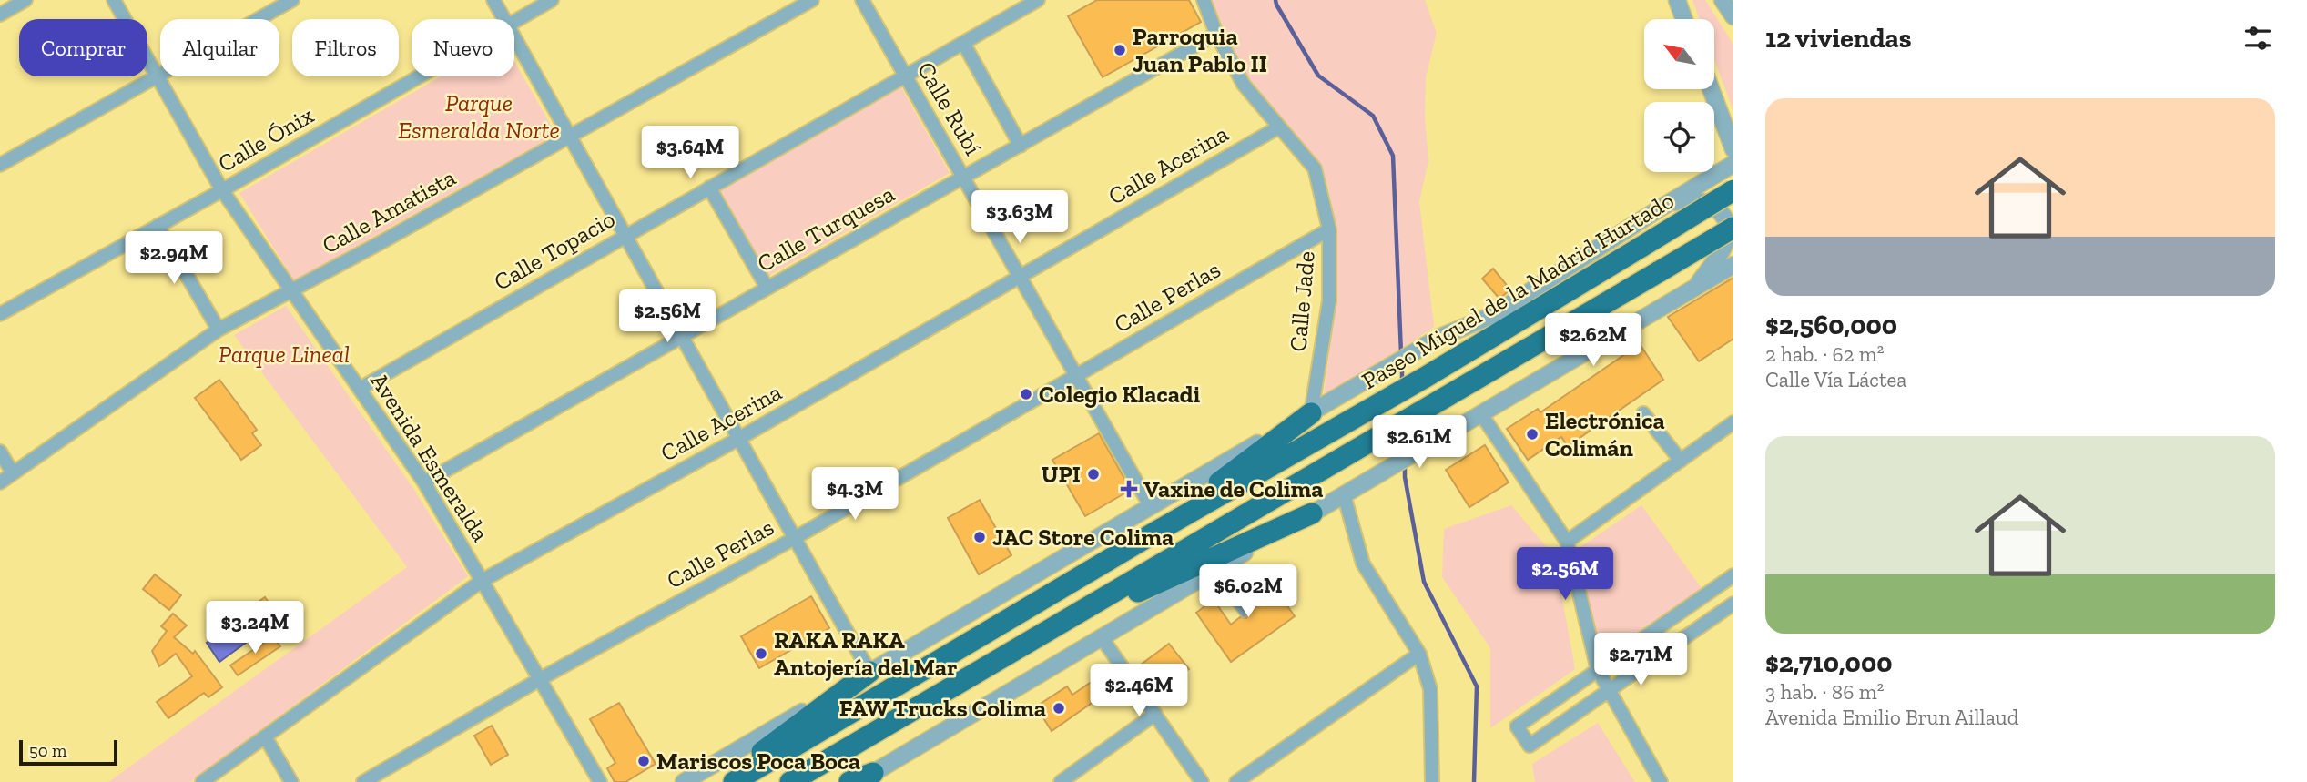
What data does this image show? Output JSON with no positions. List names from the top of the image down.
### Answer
{
  "streets": {
    "highway": ["Paseo Miguel de la Madrid Hurtado"],
    "street": [
      "Calle Rubí",
      "Calle Ónix",
      "Calle Acerina",
      "Calle Amatista",
      "Calle Turquesa",
      "Calle Topacio",
      "Calle Perlas",
      "Calle Jade",
      "Avenida Esmeralda"
    ]
  },
  "crossings": [
    ["Calle Rubí", "Calle Acerina"],
    ["Calle Rubí", "Calle Turquesa"],
    ["Calle Rubí", "Calle Topacio"],
    ["Calle Rubí", "Calle Perlas"],
    ["Calle Ónix", "Avenida Esmeralda"],
    ["Calle Acerina", "Calle Jade"],
    ["Calle Acerina", "Avenida Esmeralda"],
    ["Calle Amatista", "Avenida Esmeralda"],
    ["Calle Turquesa", "Calle Jade"],
    ["Calle Turquesa", "Avenida Esmeralda"],
    ["Calle Topacio", "Avenida Esmeralda"],
    ["Calle Perlas", "Calle Jade"],
    ["Calle Perlas", "Avenida Esmeralda"]
  ],
  "parks": ["Parque Esmeralda Norte", "Parque Lineal"],
  "places": {
    "other": [
      "Parroquia Juan Pablo II",
      "Colegio Klacadi",
      "Electrónica Colimán",
      "UPI",
      "JAC Store Colima",
      "RAKA RAKA Antojería del Mar",
      "FAW Trucks Colima",
      "Mariscos Poca Boca"
    ],
    "health": ["Vaxine de Colima"]
  },
  "scale_bar": "50 m",
  "north": "top left",
  "page": {
    "heading": "12 viviendas",
    "chip": [
      "Comprar",
      "Alquilar",
      "Filtros",
      "Nuevo"
    ],
    "list": [
      {
        "name": "$2,560,000",
        "note": "2 hab. · 62 m² · Calle Vía Láctea"
      },
      {
        "name": "$2,710,000",
        "note": "3 hab. · 86 m² · Avenida Emilio Brun Aillaud"
      }
    ],
    "price": [
      "$3.64M",
      "$3.63M",
      "$2.94M",
      "$2.56M",
      "$2.62M",
      "$2.61M",
      "$4.3M",
      "$2.56M",
      "$6.02M",
      "$3.24M",
      "$2.71M",
      "$2.46M"
    ],
    "scale": "50 m"
  }
}
